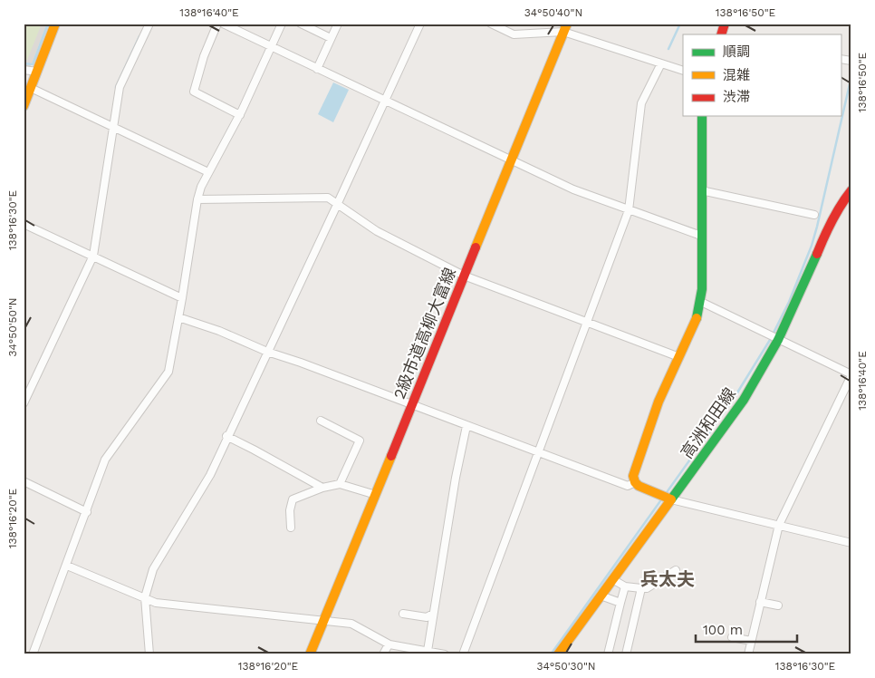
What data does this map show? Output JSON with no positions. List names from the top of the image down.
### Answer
{
  "streets": {
    "street": ["2級市道高柳大富線", "高洲和田線"]
  },
  "districts": ["兵太夫"],
  "legend": ["順調", "混雑", "渋滞"],
  "scale_bar": "100 m",
  "coordinates": [
    "138°16'40\"E",
    "34°50'40\"N",
    "138°16'50\"E",
    "138°16'30\"E",
    "34°50'50\"N",
    "138°16'20\"E",
    "34°50'30\"N"
  ]
}
